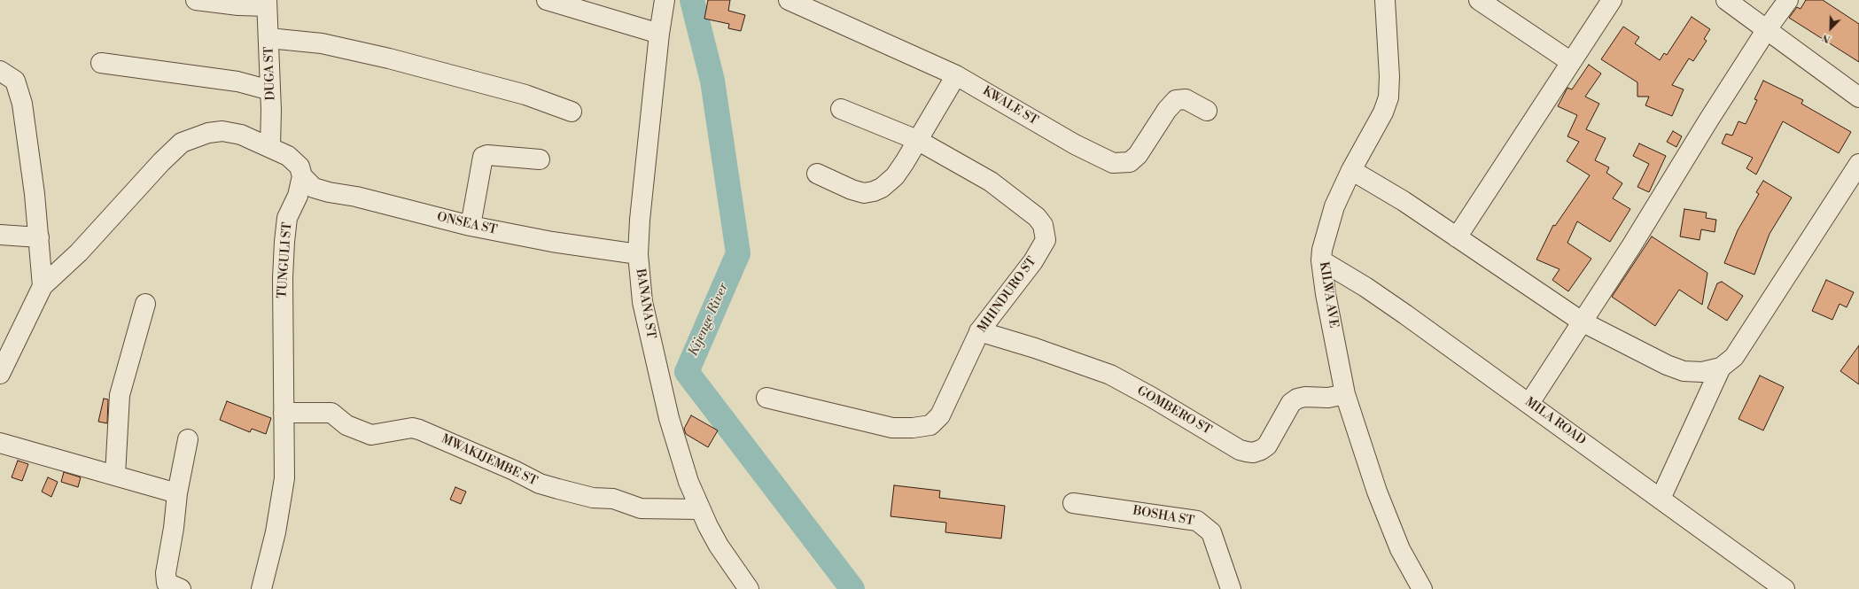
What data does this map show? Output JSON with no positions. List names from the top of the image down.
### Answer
{
  "streets": {
    "street": [
      "DUGA ST",
      "KWALE ST",
      "ONSEA ST",
      "TUNGULI ST",
      "MHINDURO ST",
      "KILWA AVE",
      "BANANA ST",
      "GOMBERO ST",
      "MILA ROAD",
      "MWAKIJEMBE ST",
      "BOSHA ST"
    ]
  },
  "crossings": [
    ["ONSEA ST", "TUNGULI ST"],
    ["ONSEA ST", "BANANA ST"],
    ["TUNGULI ST", "MWAKIJEMBE ST"],
    ["MHINDURO ST", "GOMBERO ST"],
    ["KILWA AVE", "GOMBERO ST"],
    ["KILWA AVE", "MILA ROAD"],
    ["BANANA ST", "MWAKIJEMBE ST"]
  ],
  "water": ["Kijenge River"],
  "north": "bottom left"
}
